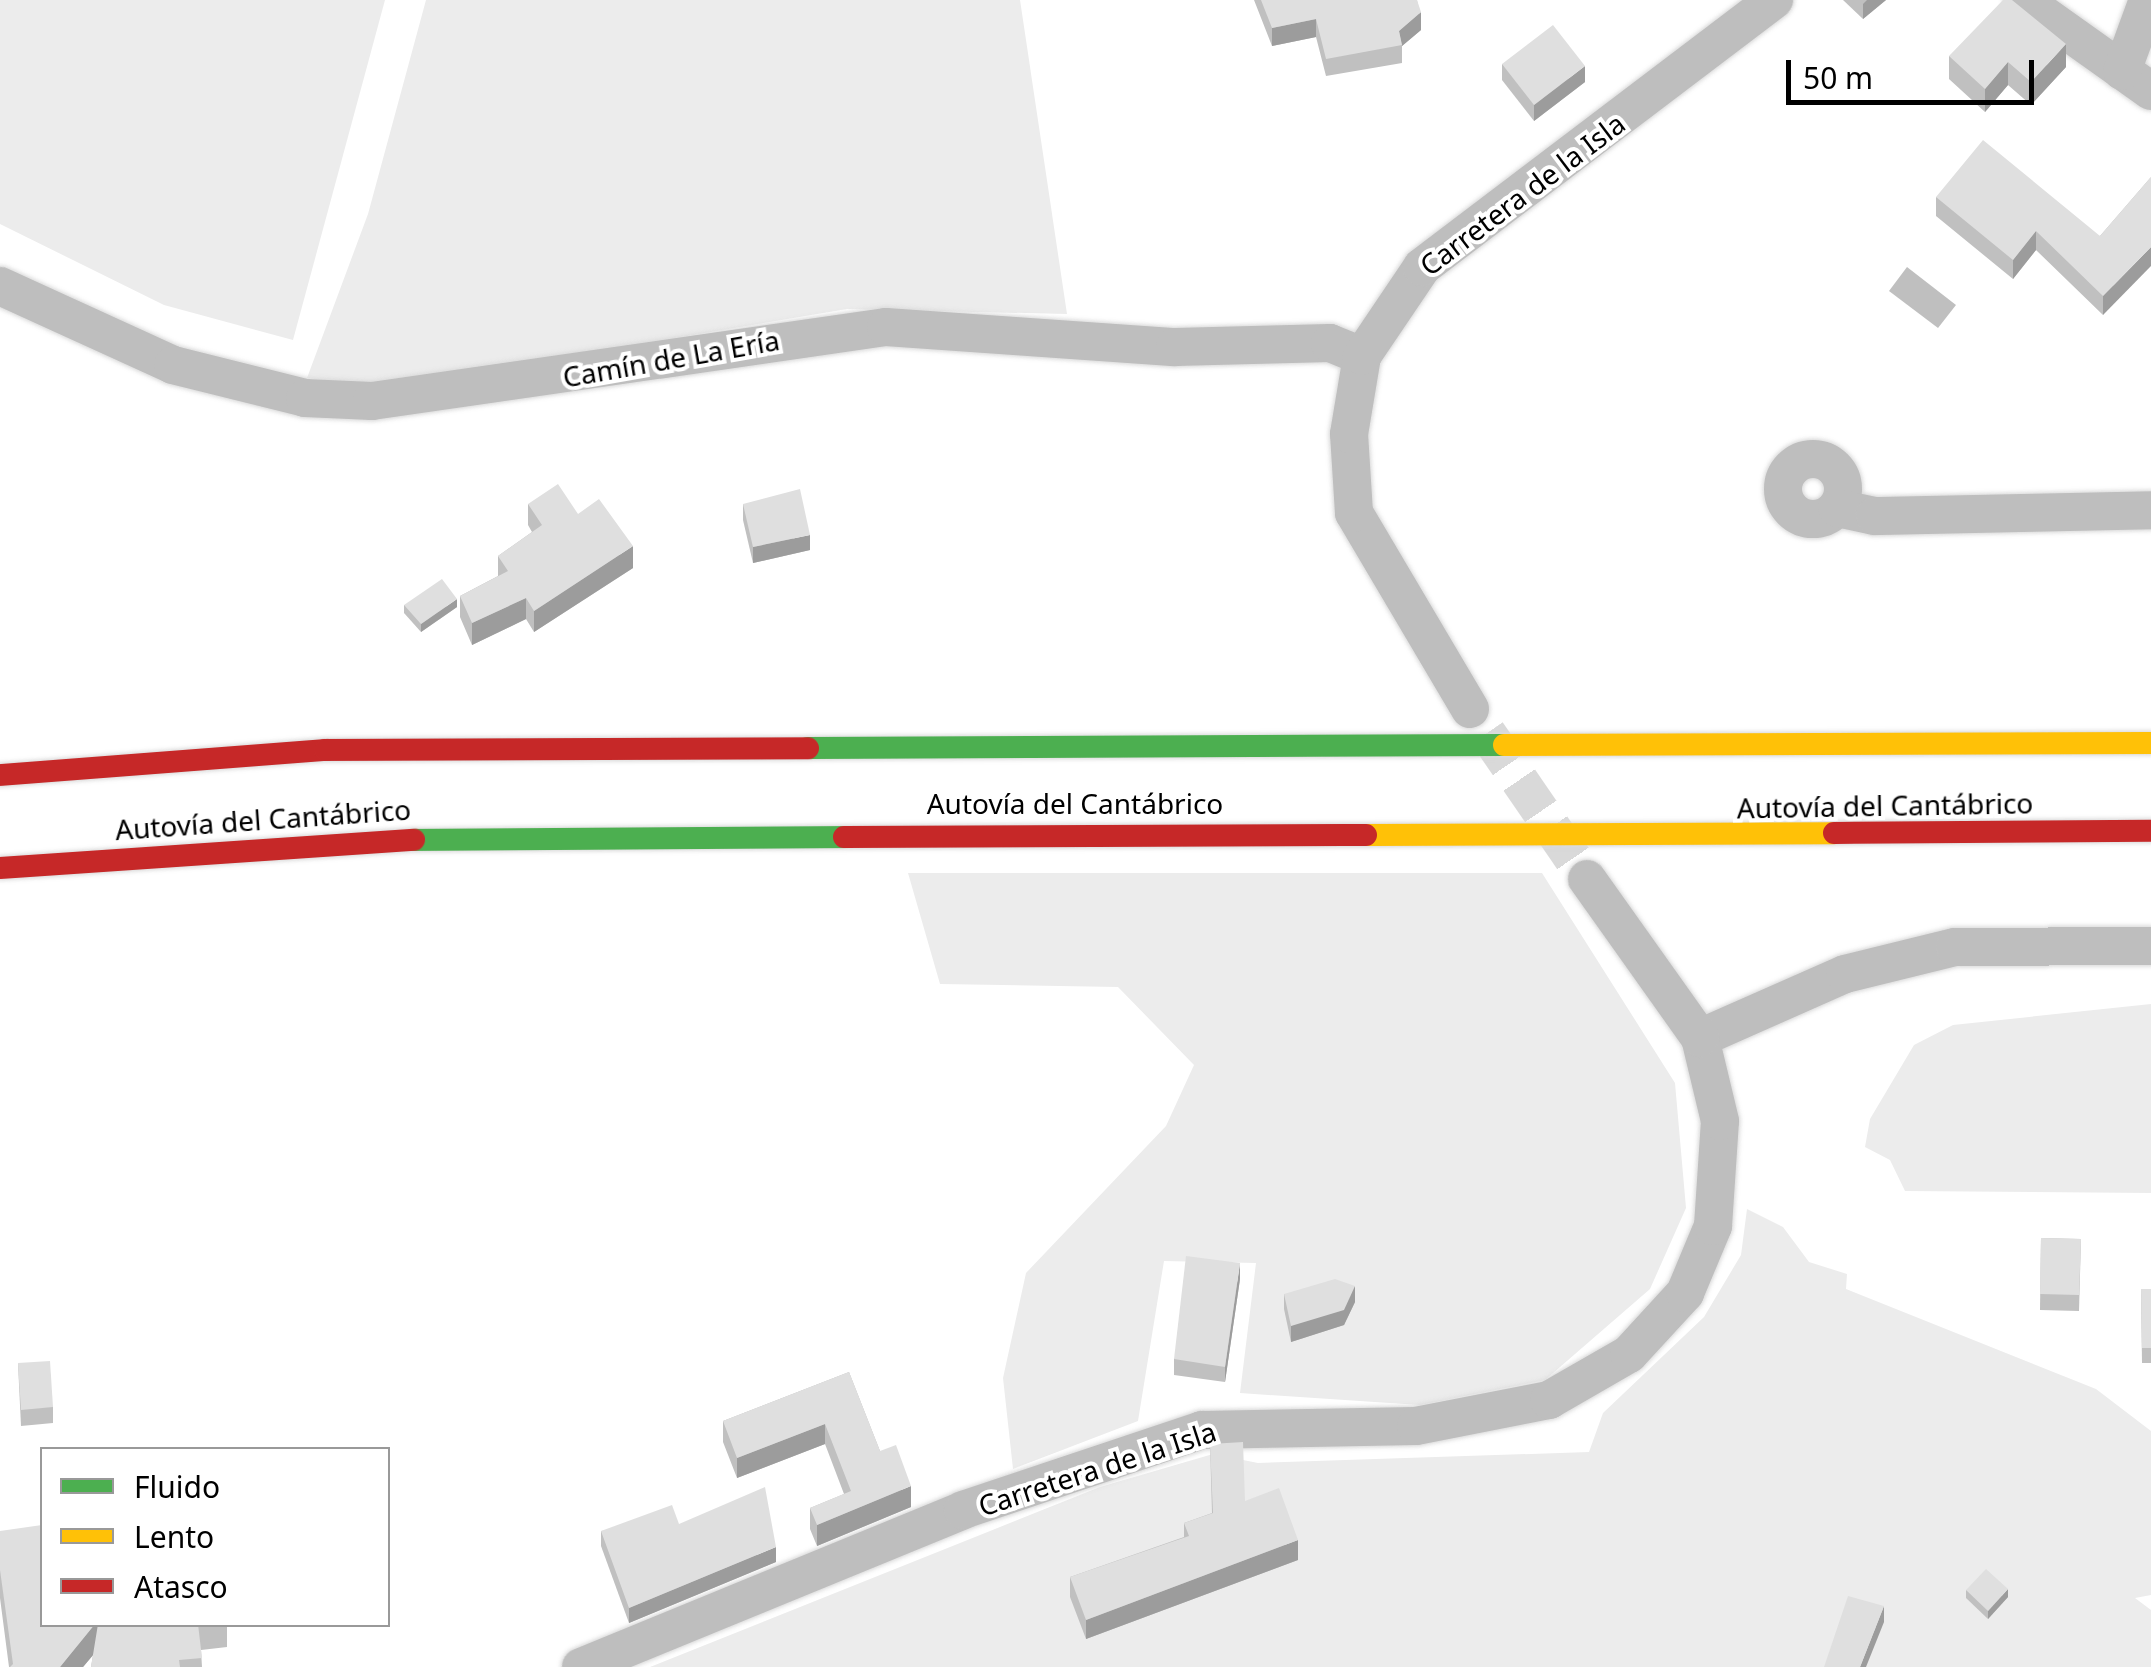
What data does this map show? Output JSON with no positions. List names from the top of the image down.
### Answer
{
  "streets": {
    "highway": ["Autovía del Cantábrico"],
    "street": ["Carretera de la Isla", "Camín de La Ería"]
  },
  "crossings": [
    ["Carretera de la Isla", "Camín de La Ería"]
  ],
  "legend": ["Fluido", "Lento", "Atasco"],
  "scale_bar": "50 m"
}
